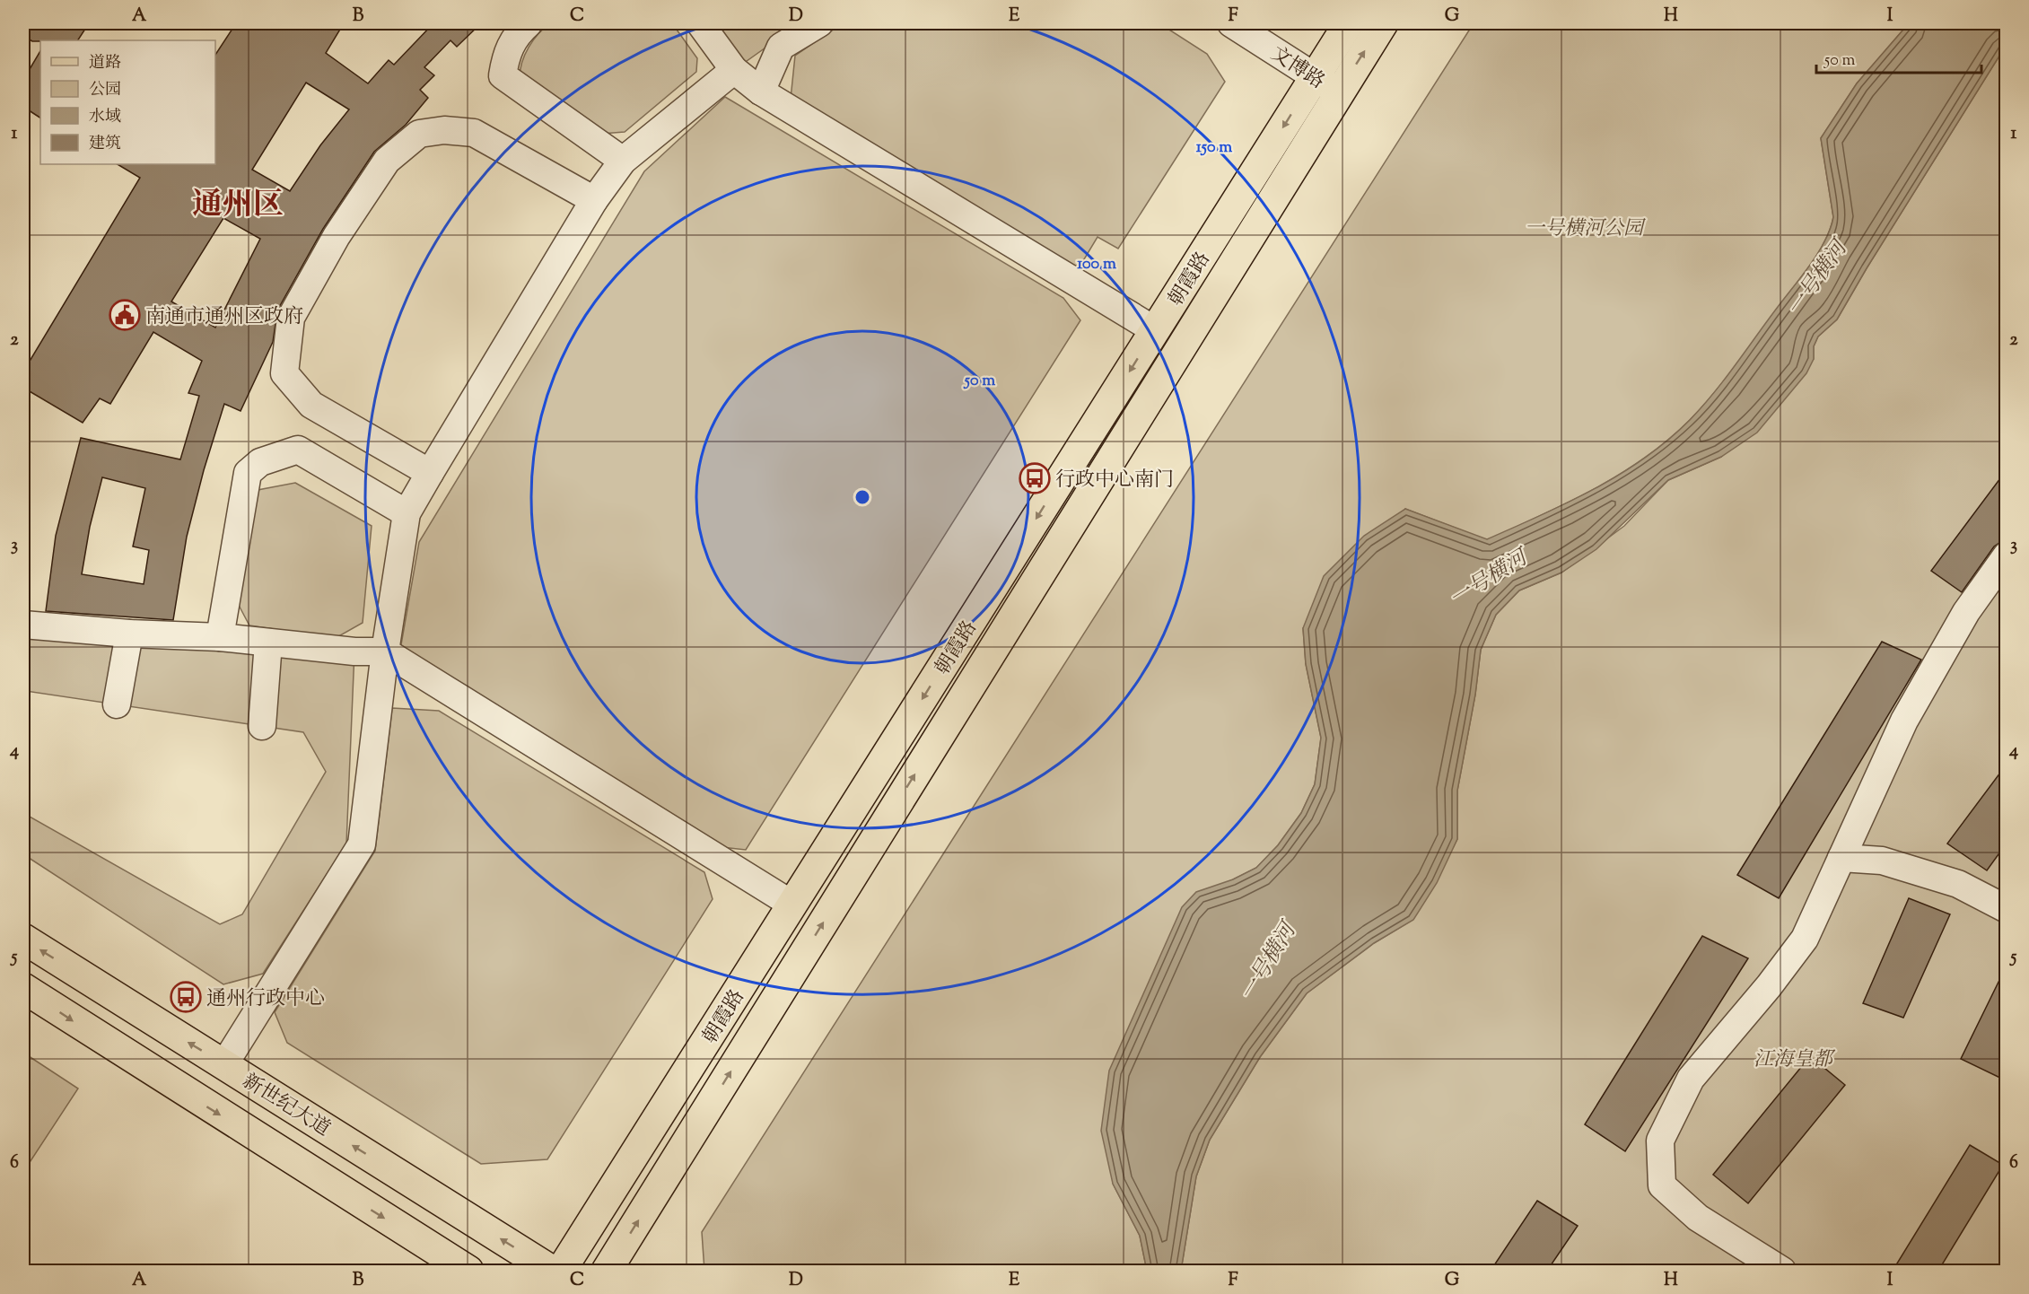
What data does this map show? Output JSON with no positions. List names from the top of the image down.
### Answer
{
  "streets": {
    "main road": ["朝霞路", "新世纪大道"],
    "street": ["文博路"]
  },
  "crossings": [
    ["文博路", "朝霞路"]
  ],
  "districts": ["通州区"],
  "water": ["一号横河"],
  "parks": ["一号横河公园", "江海皇都"],
  "places": {
    "public building": ["南通市通州区政府"],
    "bus stop": ["行政中心南门", "通州行政中心"]
  },
  "legend": [
    "道路",
    "公园",
    "水域",
    "建筑"
  ],
  "scale_bar": "50 m",
  "grid": {
    "columns": [
      "A",
      "B",
      "C",
      "D",
      "E",
      "F",
      "G",
      "H",
      "I"
    ],
    "rows": [
      "1",
      "2",
      "3",
      "4",
      "5",
      "6"
    ]
  },
  "rings": ["150 m", "100 m", "50 m"]
}
